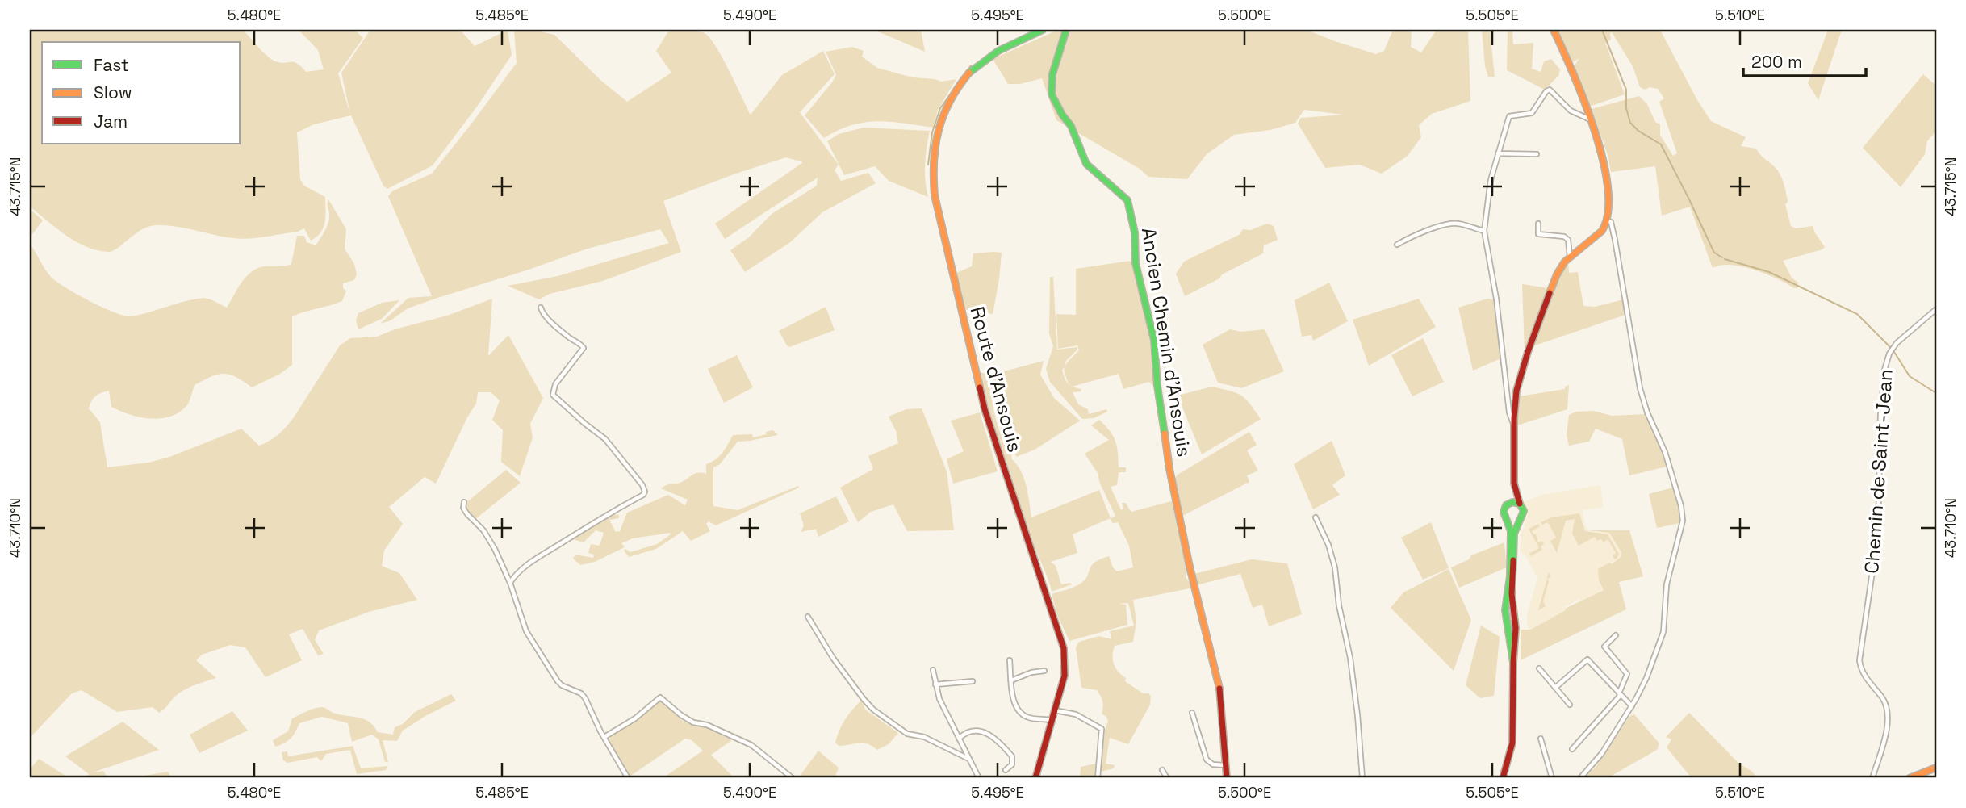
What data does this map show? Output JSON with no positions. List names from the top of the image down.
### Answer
{
  "streets": {
    "street": ["Ancien Chemin d'Ansouis", "Route d'Ansouis", "Chemin de Saint-Jean"]
  },
  "legend": ["Fast", "Slow", "Jam"],
  "scale_bar": "200 m",
  "coordinates": [
    "5.480°E",
    "5.485°E",
    "5.490°E",
    "5.495°E",
    "5.500°E",
    "5.505°E",
    "5.510°E",
    "43.715°N",
    "43.710°N"
  ]
}
